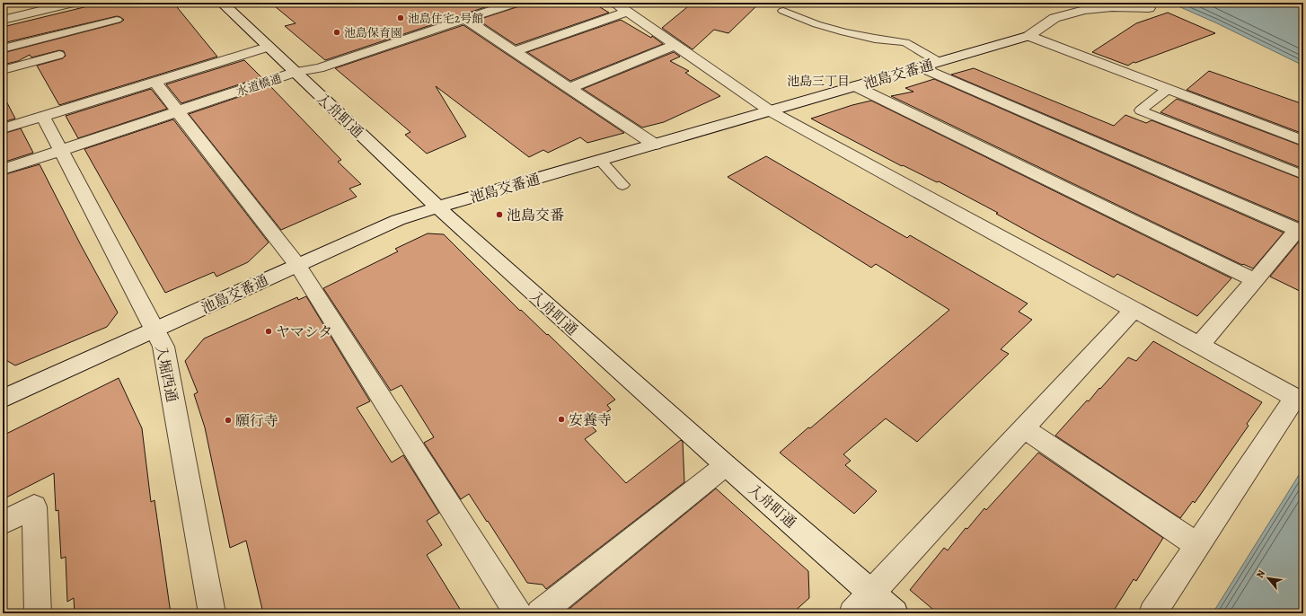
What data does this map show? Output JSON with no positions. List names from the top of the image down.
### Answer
{
  "streets": {
    "street": [
      "池島交番通",
      "水道橋通",
      "入舟町通",
      "入堀西通"
    ]
  },
  "crossings": [
    ["池島交番通", "入舟町通"],
    ["池島交番通", "入堀西通"],
    ["水道橋通", "入舟町通"],
    ["水道橋通", "入堀西通"]
  ],
  "districts": ["池島三丁目"],
  "places": [
    "池島住宅2号館",
    "池島保育園",
    "池島交番",
    "ヤマシタ",
    "安養寺",
    "願行寺"
  ],
  "north": "top left"
}
